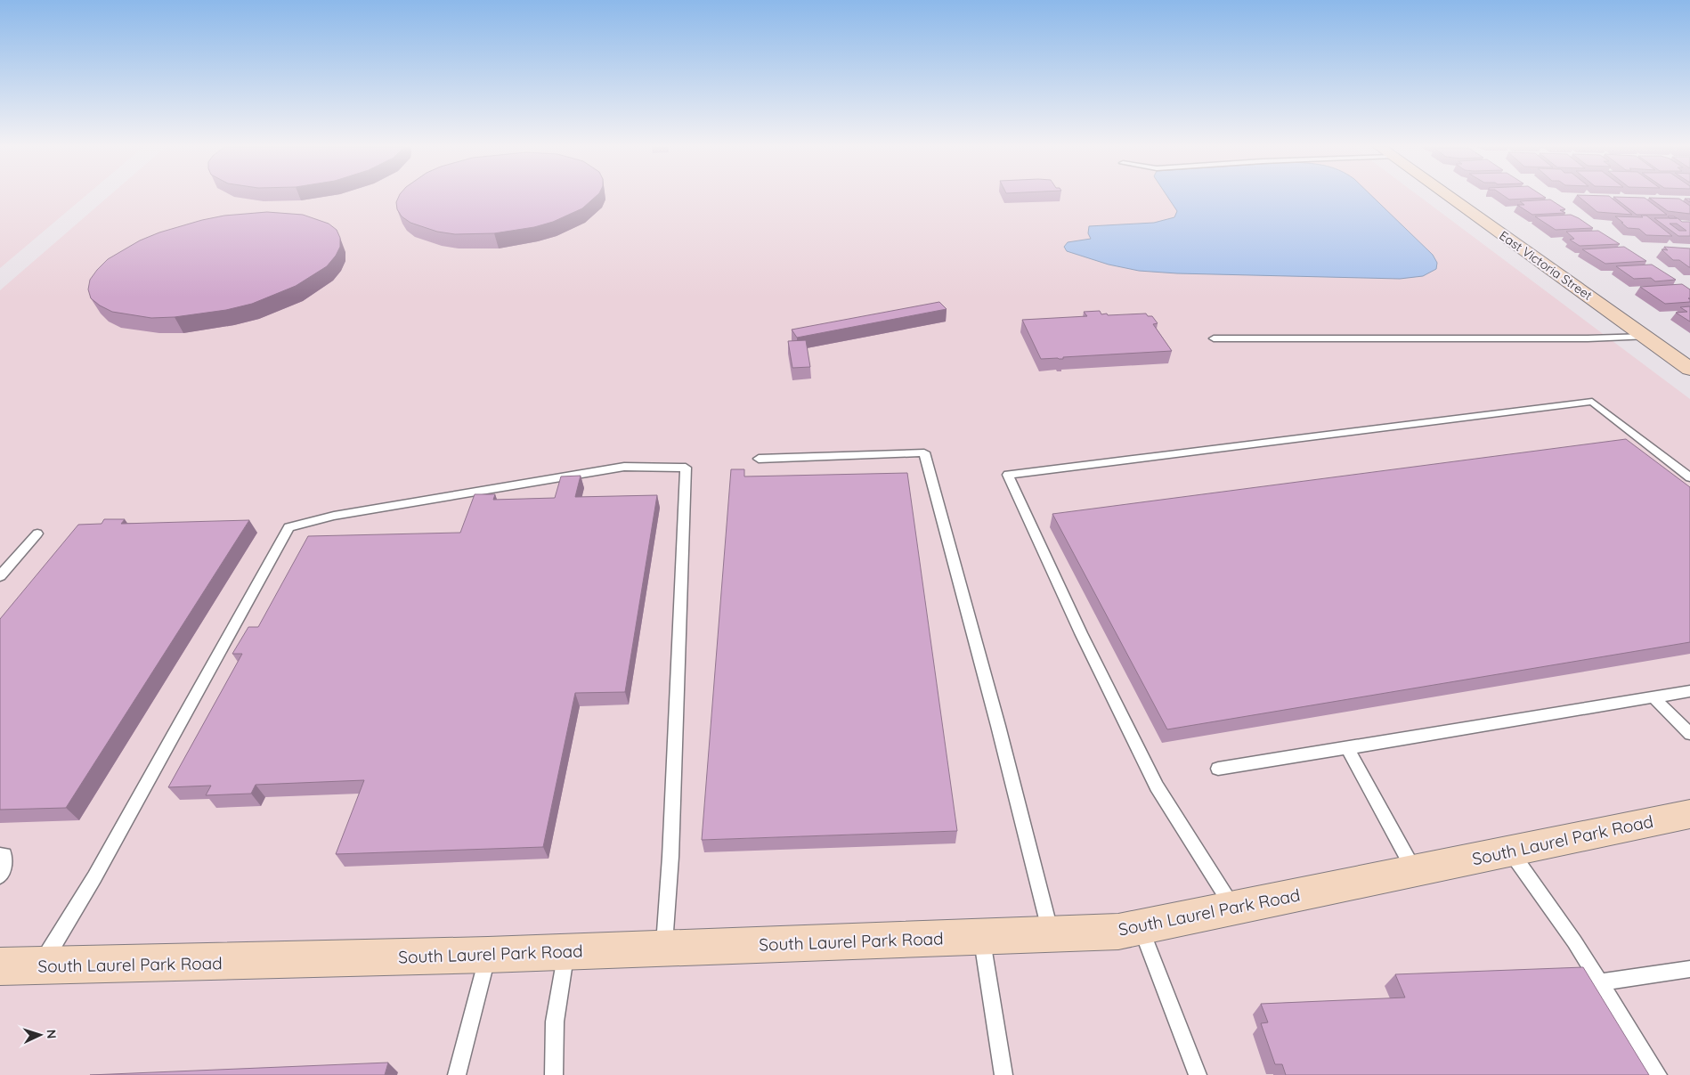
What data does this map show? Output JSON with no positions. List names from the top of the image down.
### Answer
{
  "streets": {
    "street": ["East Victoria Street", "South Laurel Park Road"]
  },
  "north": "right"
}
